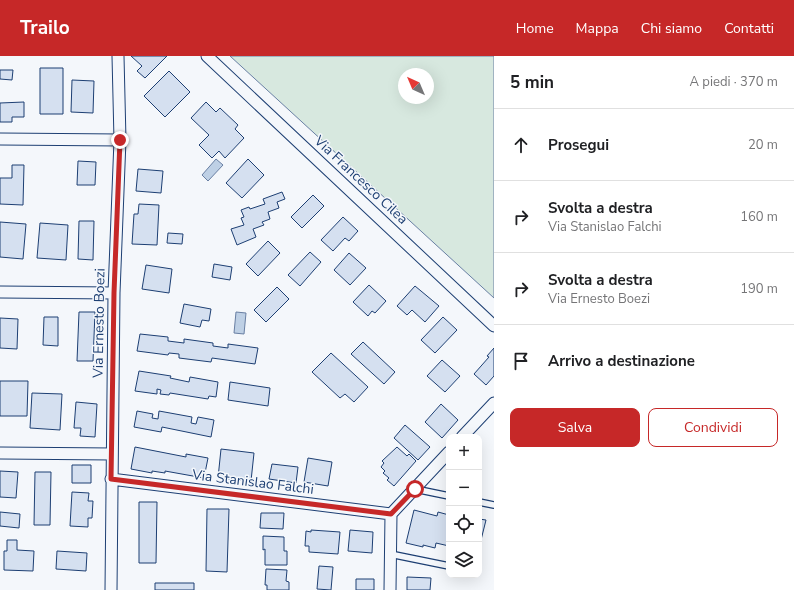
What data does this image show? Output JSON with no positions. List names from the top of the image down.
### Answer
{
  "streets": {
    "street": ["Via Francesco Cilea", "Via Ernesto Boezi", "Via Stanislao Falchi"]
  },
  "crossings": [
    ["Via Ernesto Boezi", "Via Stanislao Falchi"]
  ],
  "north": "top left",
  "page": {
    "header": "Trailo",
    "nav": [
      "Home",
      "Mappa",
      "Chi siamo",
      "Contatti"
    ],
    "heading": ["5 min", "A piedi · 370 m"],
    "list": [
      ["Prosegui", "20 m"],
      ["Svolta a destra", "Via Stanislao Falchi", "160 m"],
      ["Svolta a destra", "Via Ernesto Boezi", "190 m"],
      "Arrivo a destinazione"
    ],
    "buttons": ["Salva", "Condividi"],
    "map_buttons": ["+", "−"]
  }
}
